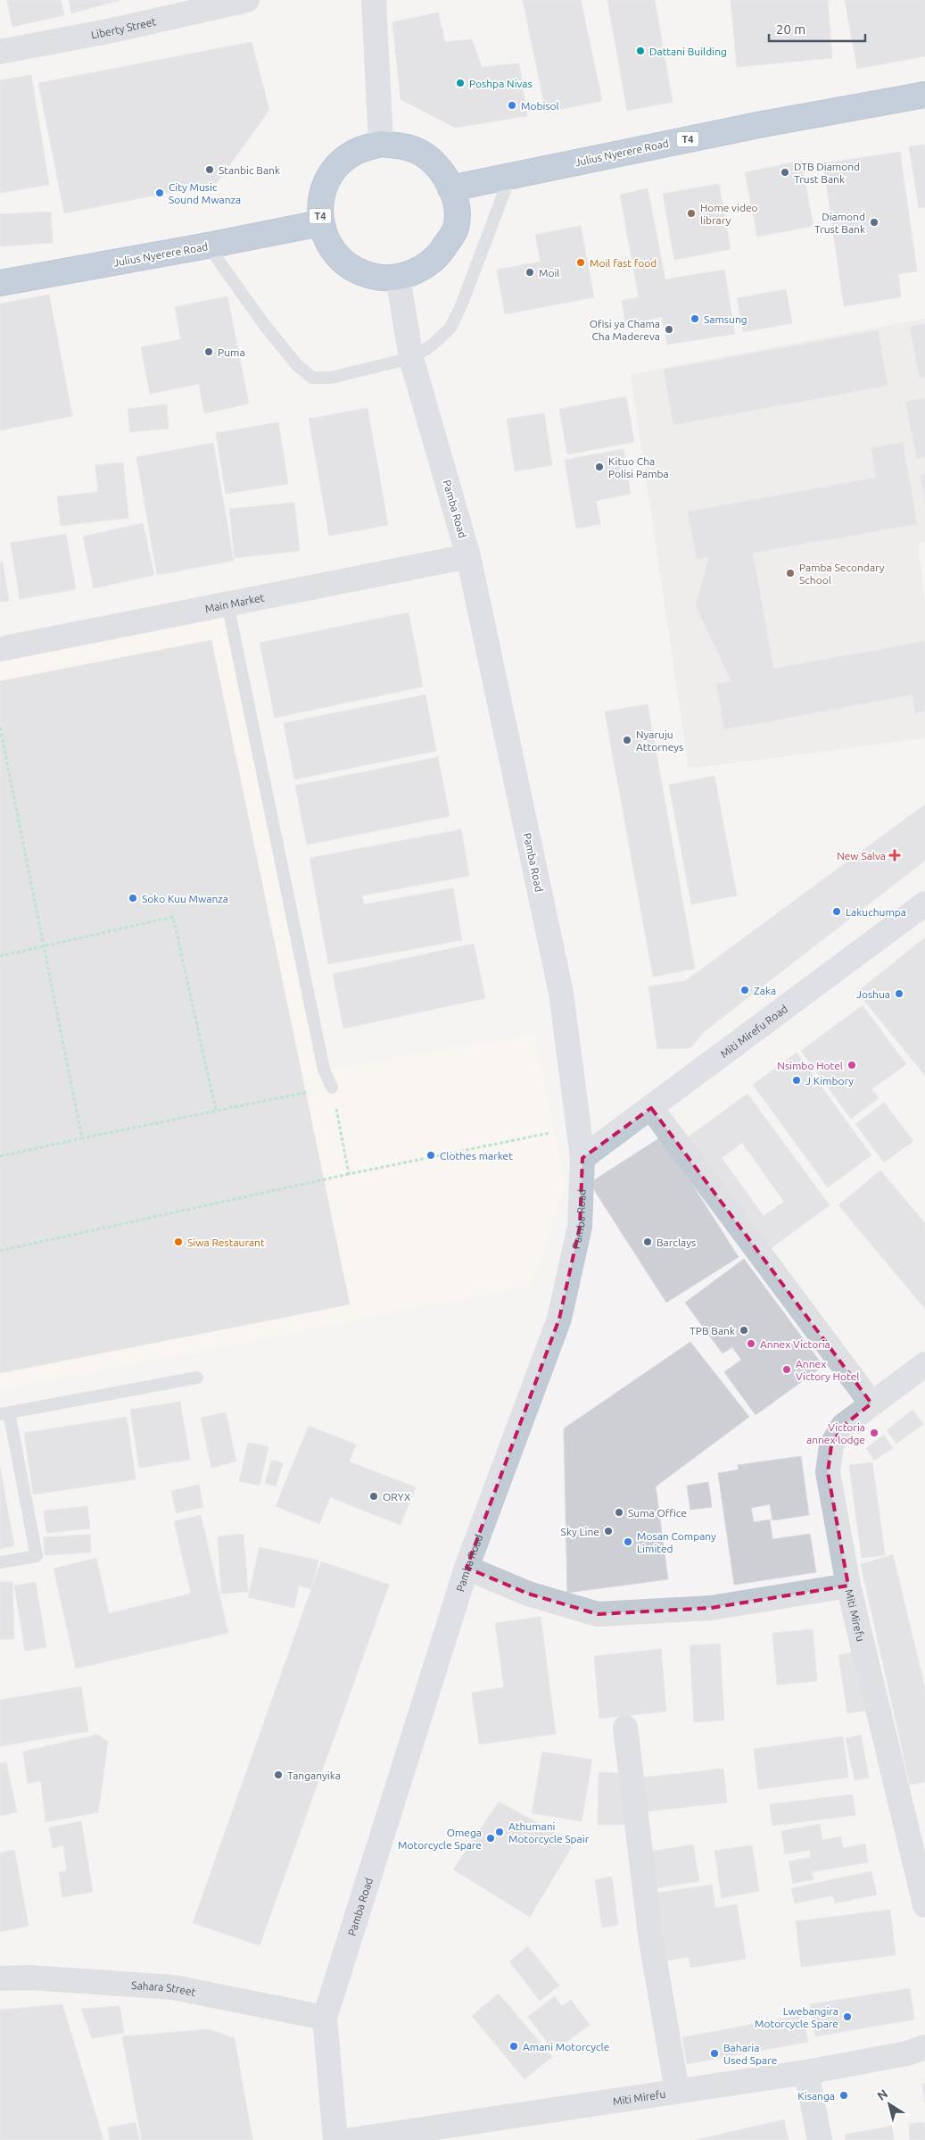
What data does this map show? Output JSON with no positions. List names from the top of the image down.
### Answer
{
  "streets": {
    "highway": ["T4", "Julius Nyerere Road"],
    "main road": ["Pamba Road", "Miti Mirefu Road"],
    "street": [
      "Liberty Street",
      "Main Market",
      "Miti Mirefu",
      "Sahara Street"
    ]
  },
  "crossings": [
    ["T4", "Julius Nyerere Road"],
    ["T4", "Pamba Road"],
    ["Julius Nyerere Road", "Pamba Road"],
    ["Pamba Road", "Main Market"],
    ["Pamba Road", "Miti Mirefu Road"],
    ["Pamba Road", "Sahara Street"]
  ],
  "places": {
    "other": [
      "Dattani Building",
      "Poshpa Nivas",
      "Mobisol",
      "Stanbic Bank",
      "DTB Diamond Trust Bank",
      "City Music Sound Mwanza",
      "Home video library",
      "Diamond Trust Bank",
      "Moil fast food",
      "Moil",
      "Samsung",
      "Ofisi ya Chama Cha Madereva",
      "Puma",
      "Kituo Cha Polisi Pamba",
      "Pamba Secondary School",
      "Nyaruju Attorneys",
      "Soko Kuu Mwanza",
      "Lakuchumpa",
      "Zaka",
      "Joshua",
      "Nsimbo Hotel",
      "J Kimbory",
      "Clothes market",
      "Siwa Restaurant",
      "Barclays",
      "TPB Bank",
      "Annex Victoria",
      "Annex Victory Hotel",
      "Victoria annex lodge",
      "ORYX",
      "Suma Office",
      "Sky Line",
      "Mosan Company Limited",
      "Tanganyika",
      "Athumani Motorcycle Spair",
      "Omega Motorcycle Spare",
      "Lwebangira Motorcycle Spare",
      "Amani Motorcycle",
      "Baharia Used Spare",
      "Kisanga"
    ],
    "health": ["New Salva"]
  },
  "scale_bar": "20 m",
  "north": "top left"
}
